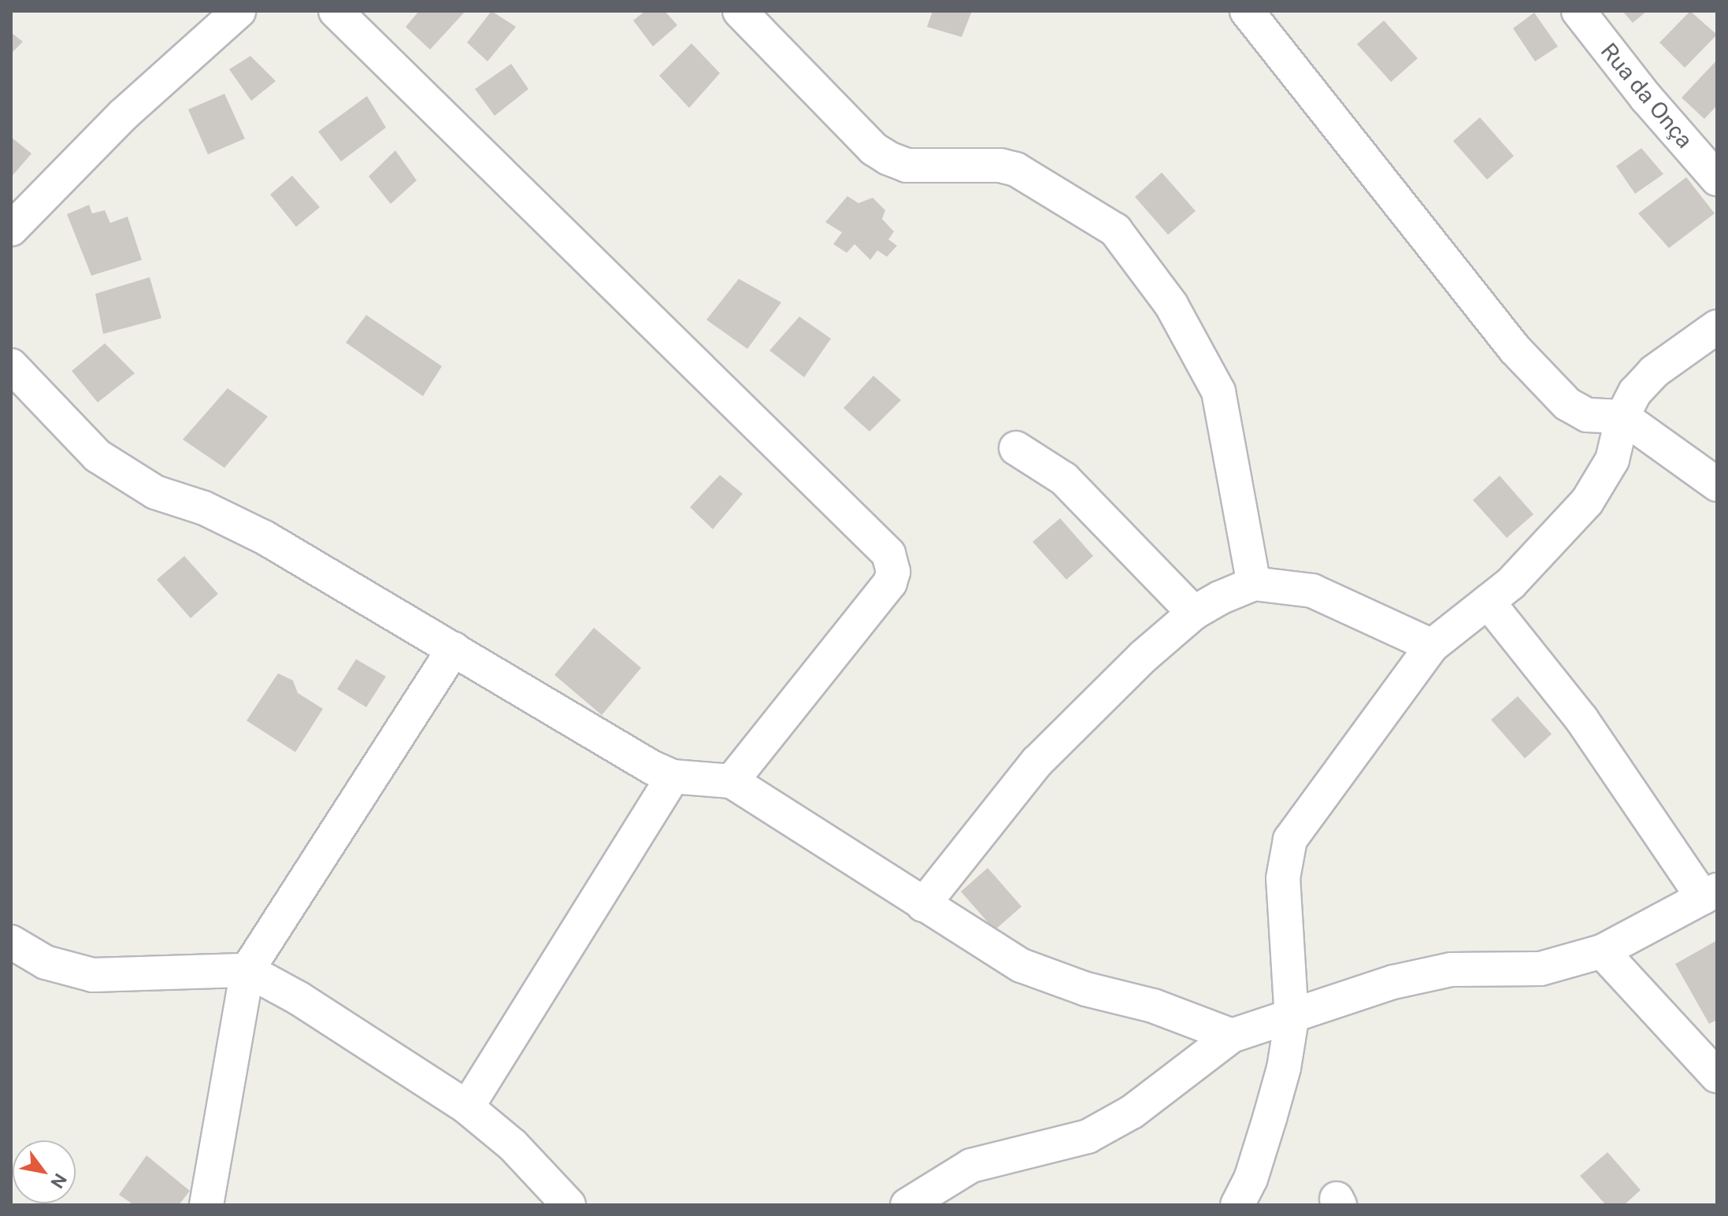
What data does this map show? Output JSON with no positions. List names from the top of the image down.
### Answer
{
  "streets": {
    "street": ["Rua da Onça"]
  },
  "north": "bottom right"
}
